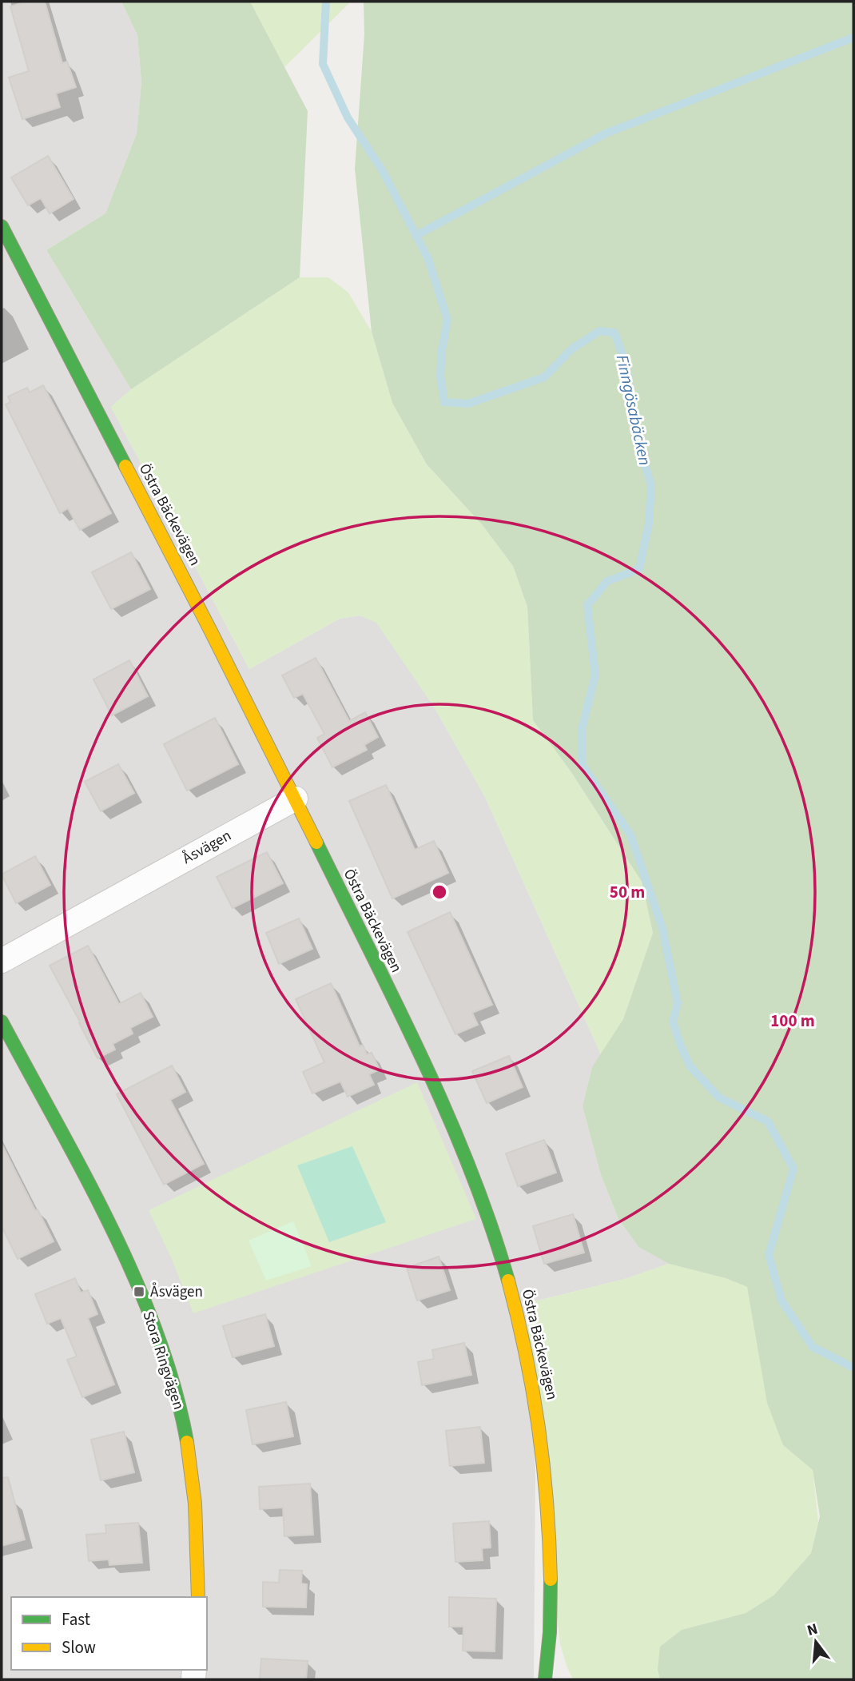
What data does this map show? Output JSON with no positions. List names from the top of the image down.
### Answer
{
  "streets": {
    "street": ["Östra Bäckevägen", "Åsvägen", "Stora Ringvägen"]
  },
  "crossings": [
    ["Östra Bäckevägen", "Åsvägen"]
  ],
  "water": ["Finngösabäcken"],
  "places": {
    "transit": ["Åsvägen"]
  },
  "legend": ["Fast", "Slow"],
  "north": "top",
  "rings": ["50 m", "100 m"]
}
